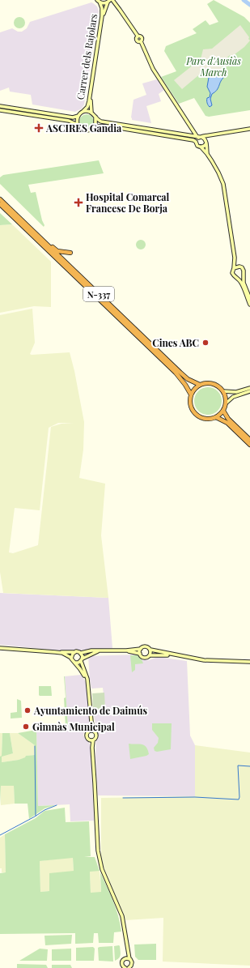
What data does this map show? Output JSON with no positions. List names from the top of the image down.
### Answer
{
  "streets": {
    "highway": ["N-337"],
    "main road": ["Carrer dels Rajolars"]
  },
  "parks": ["Parc d'Ausiàs March"],
  "places": {
    "health": ["ASCIRES Gandia", "Hospital Comarcal Francesc De Borja"],
    "other": ["Cines ABC", "Ayuntamiento de Daimús", "Gimnàs Municipal"]
  }
}
